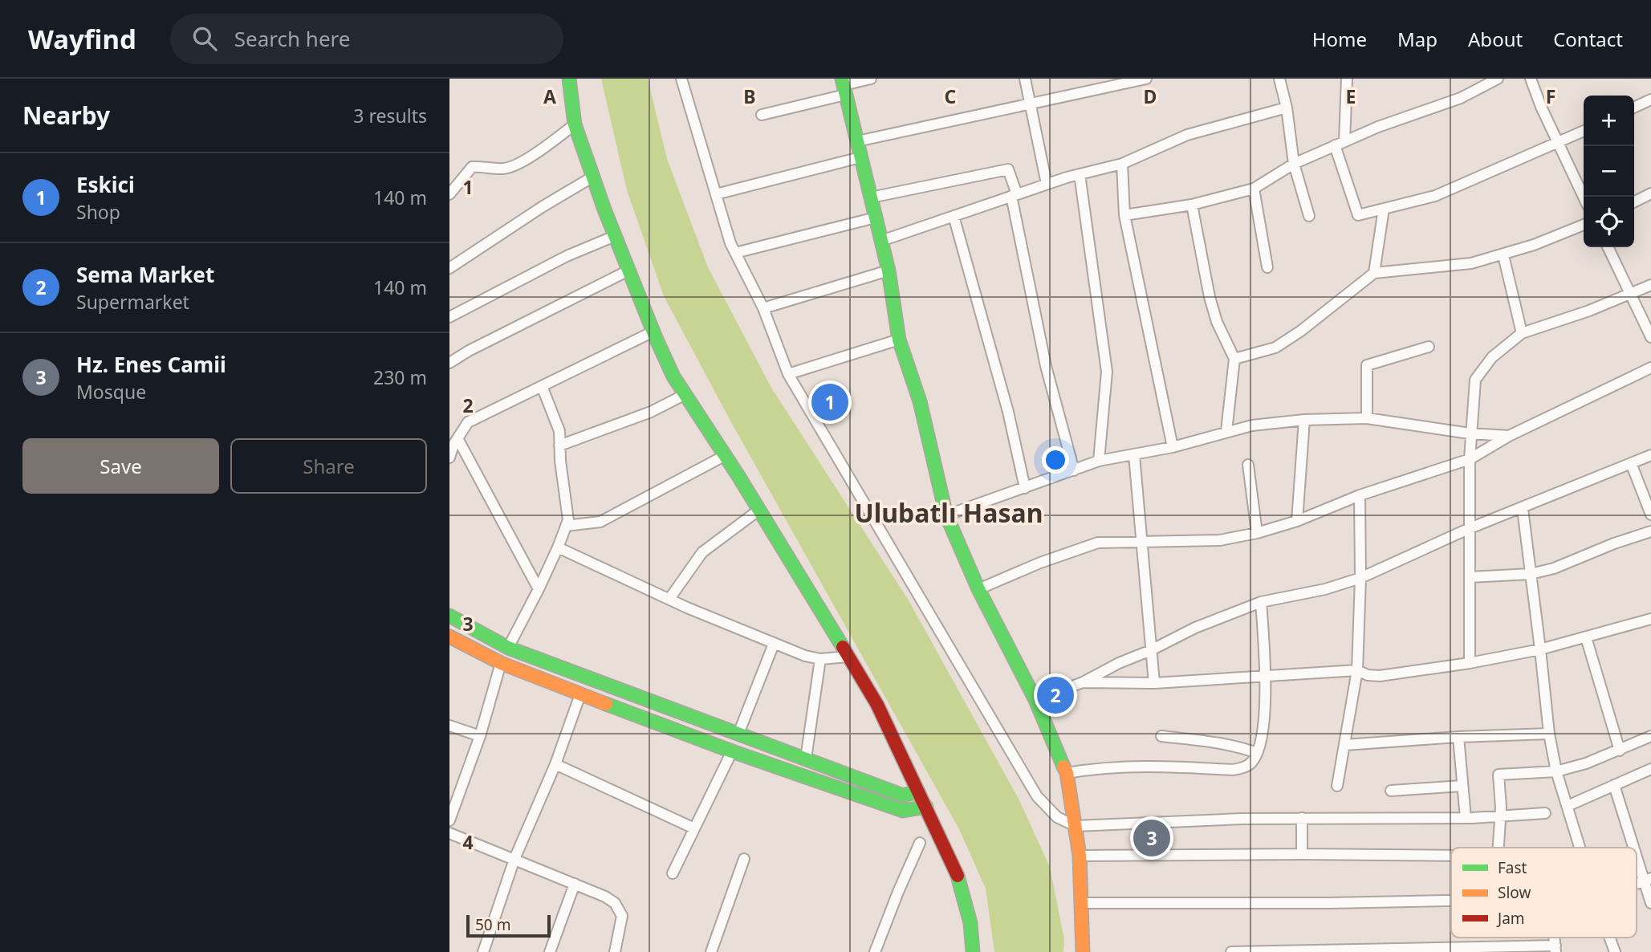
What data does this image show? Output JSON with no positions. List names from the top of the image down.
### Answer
{
  "districts": ["Ulubatlı Hasan"],
  "legend": ["Fast", "Slow", "Jam"],
  "scale_bar": "50 m",
  "page": {
    "header": "Wayfind",
    "search": "Search here",
    "nav": [
      "Home",
      "Map",
      "About",
      "Contact"
    ],
    "heading": ["Nearby", "3 results"],
    "map_buttons": ["+", "−"],
    "list": [
      {
        "mark": "1",
        "name": "Eskici",
        "note": "Shop",
        "value": "140 m"
      },
      {
        "mark": "2",
        "name": "Sema Market",
        "note": "Supermarket",
        "value": "140 m"
      },
      {
        "mark": "3",
        "name": "Hz. Enes Camii",
        "note": "Mosque",
        "value": "230 m"
      }
    ],
    "pins": ["1", "2", "3"],
    "buttons": ["Save", "Share"],
    "scale": "50 m"
  },
  "grid": {
    "columns": [
      "A",
      "B",
      "C",
      "D",
      "E",
      "F"
    ],
    "rows": [
      "1",
      "2",
      "3",
      "4"
    ]
  }
}
